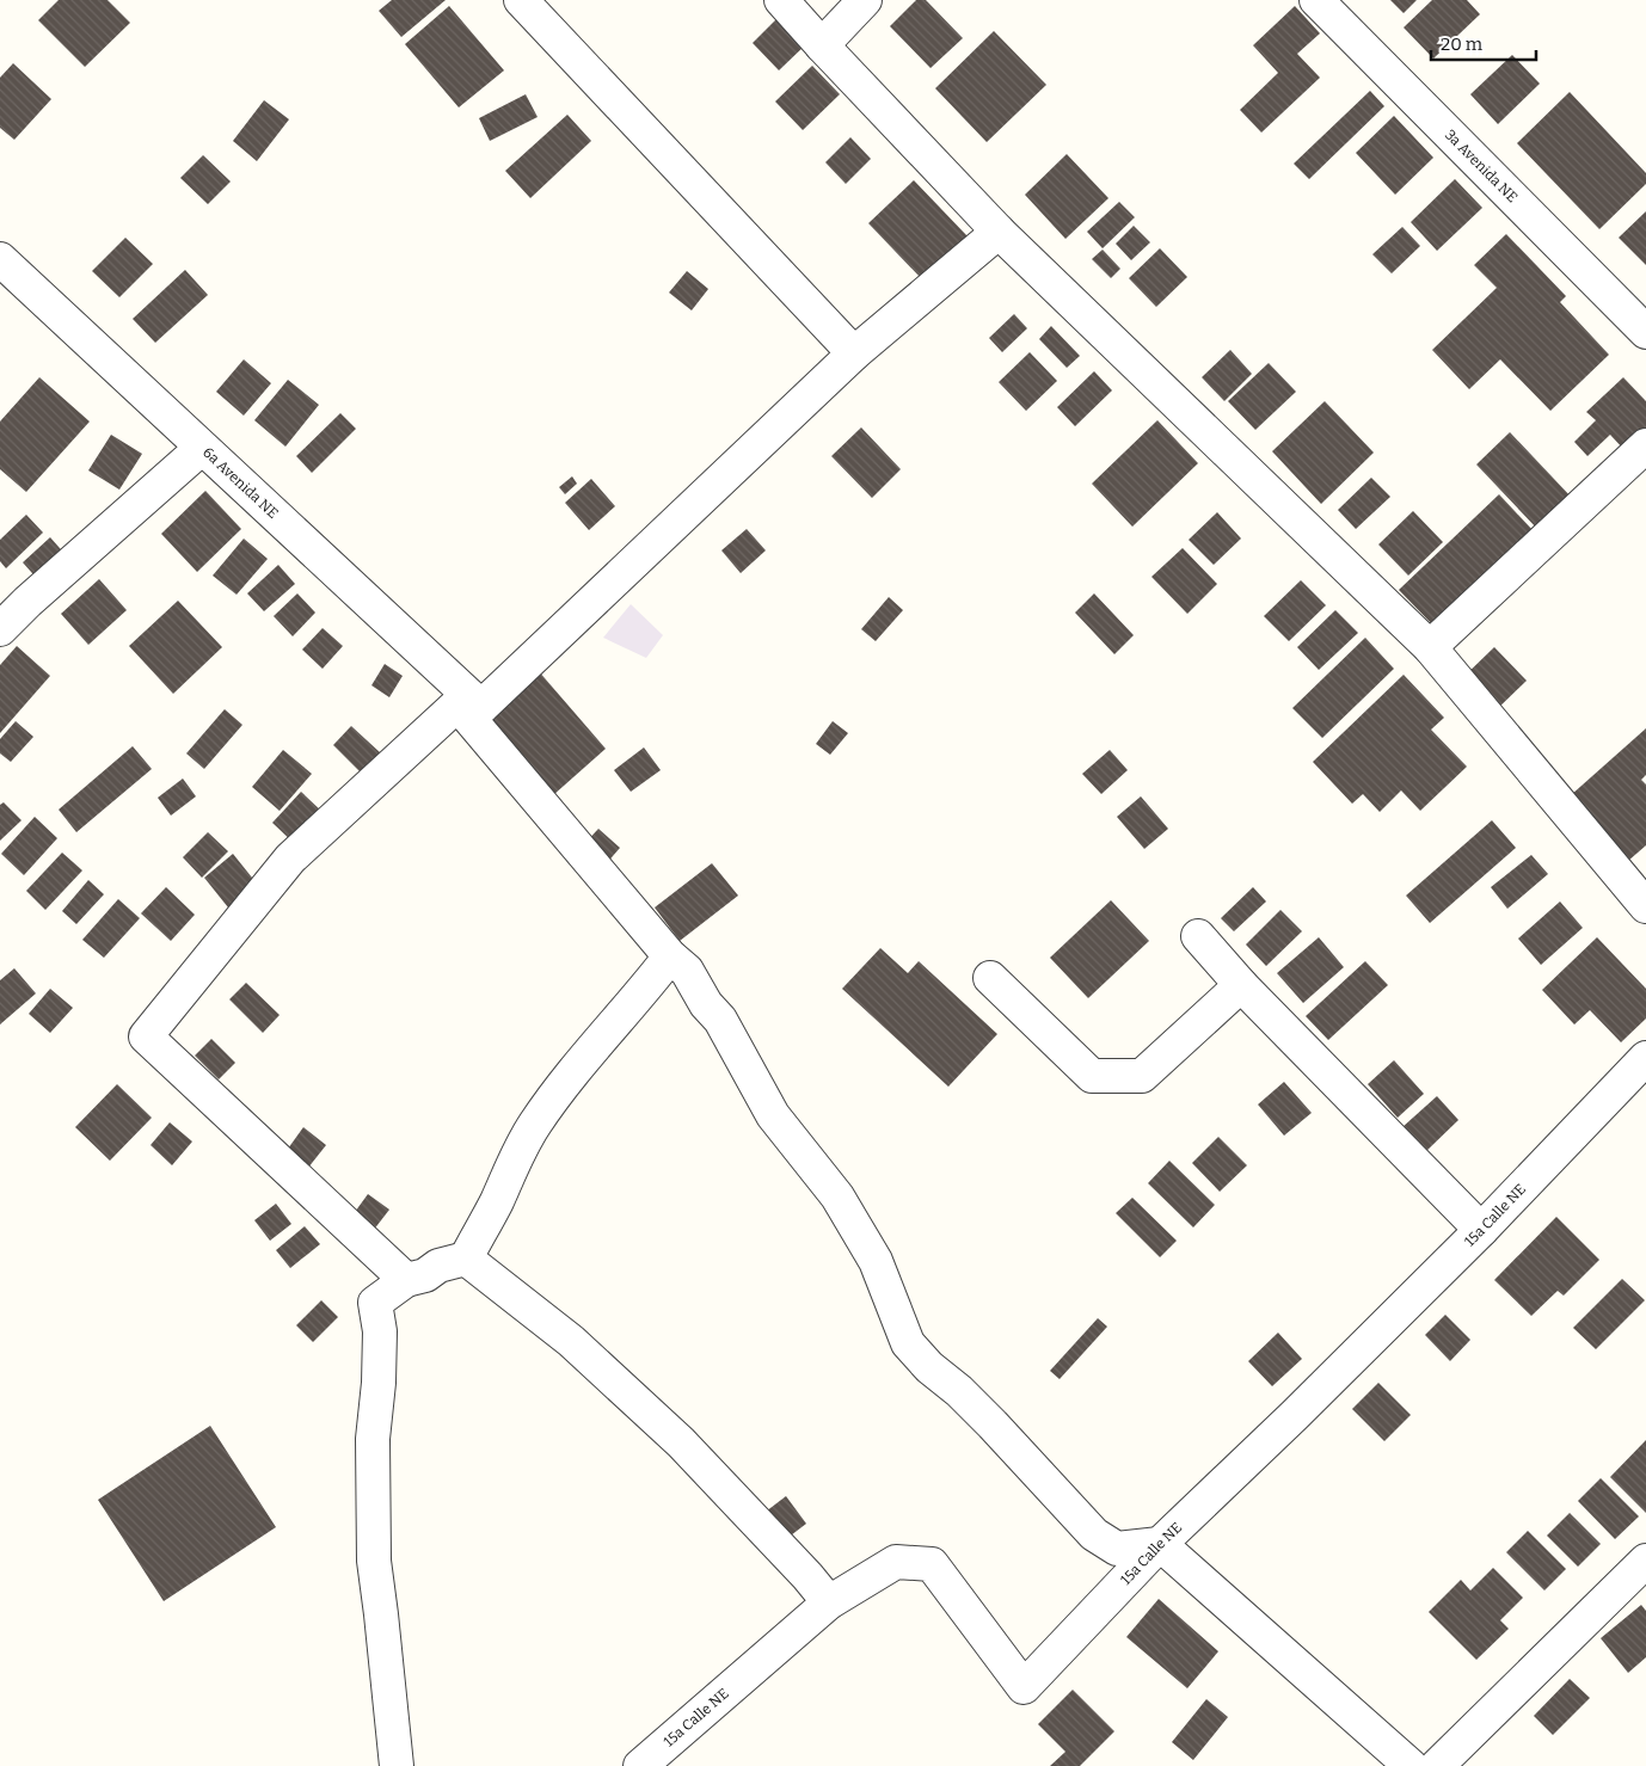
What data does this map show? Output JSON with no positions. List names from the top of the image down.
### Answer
{
  "streets": {
    "street": ["3a Avenida NE", "6a Avenida NE", "15a Calle NE"]
  },
  "crossings": [
    ["6a Avenida NE", "15a Calle NE"]
  ],
  "scale_bar": "20 m"
}
